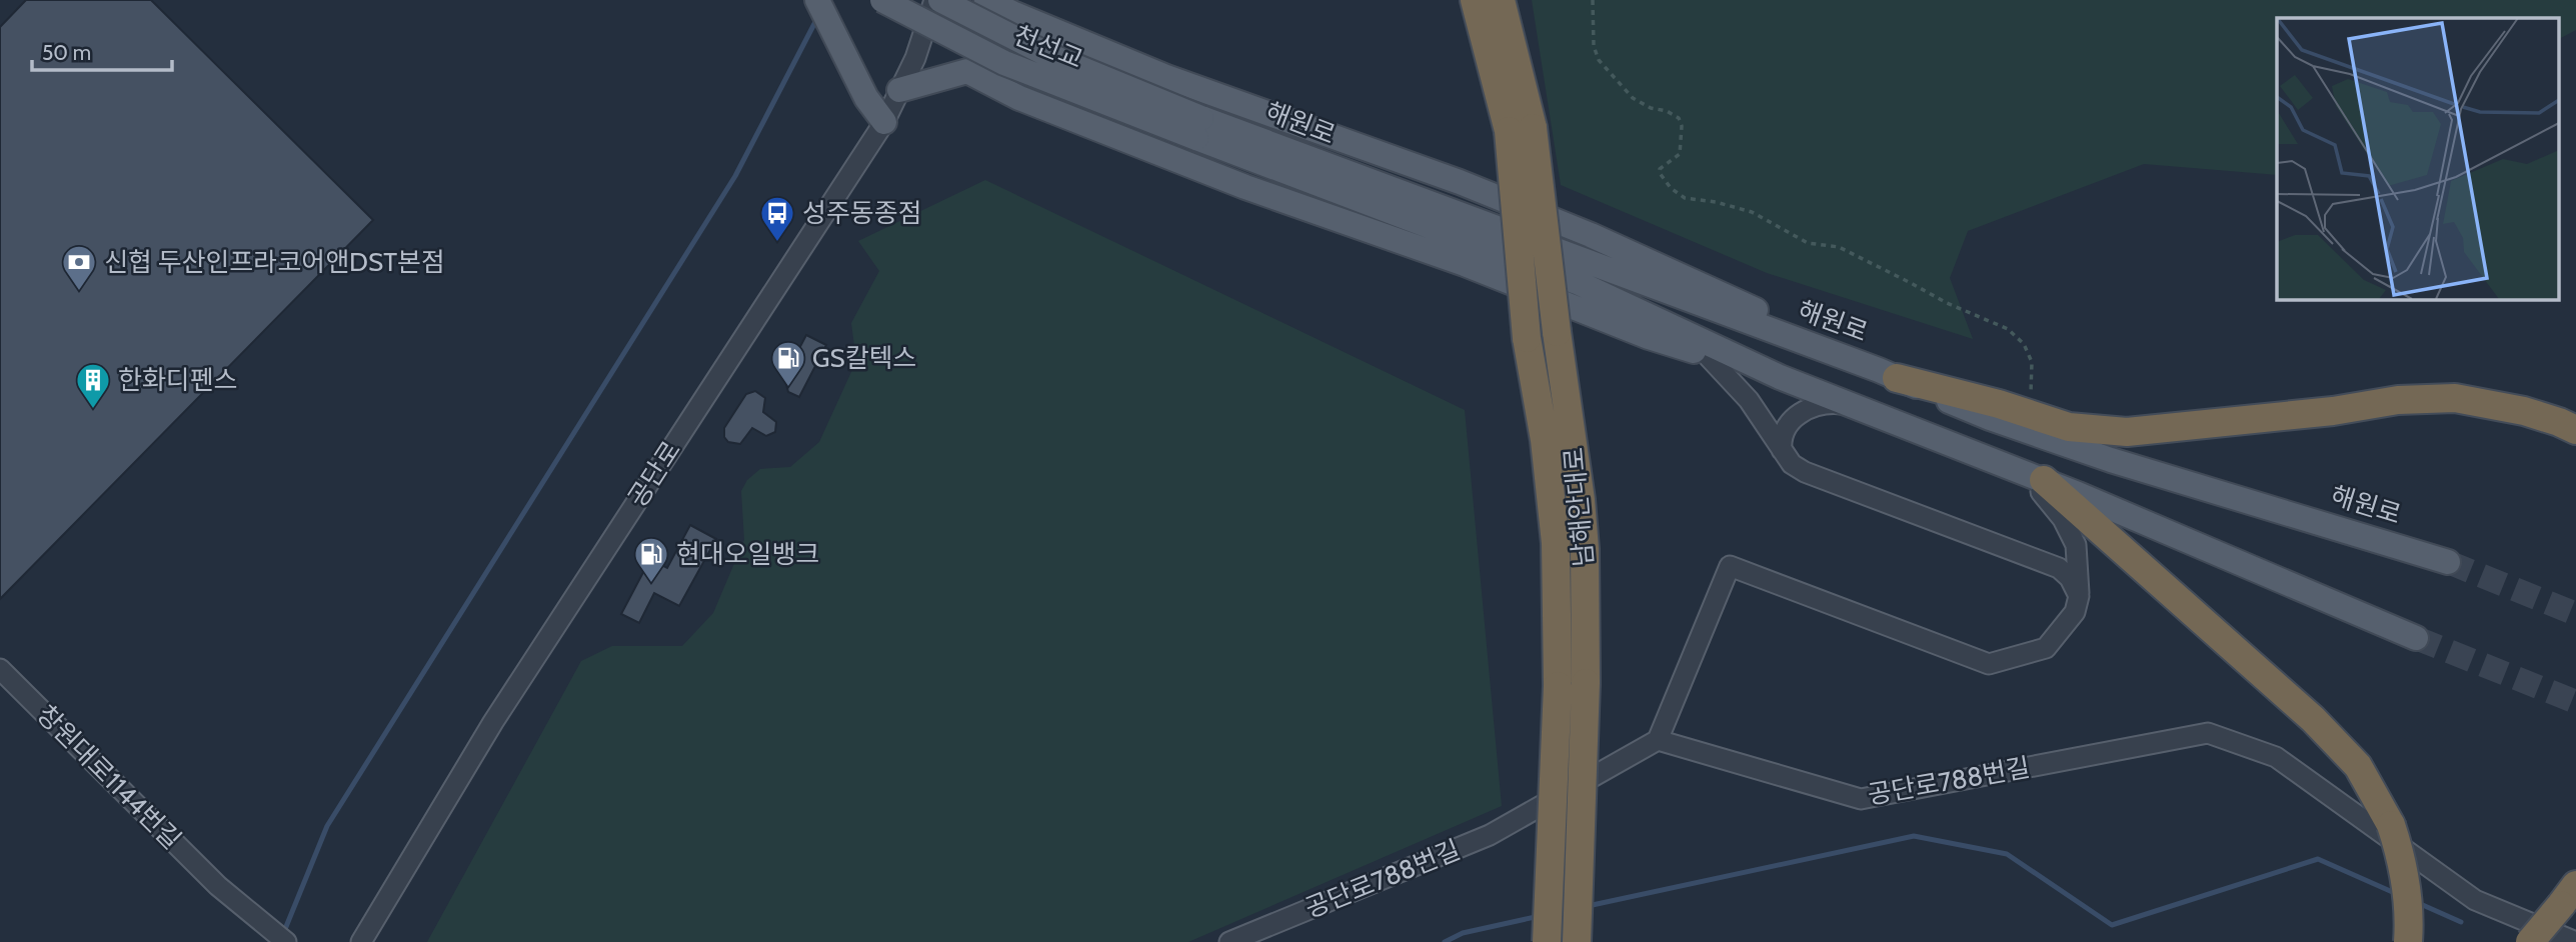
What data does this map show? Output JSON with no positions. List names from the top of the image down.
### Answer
{
  "streets": {
    "highway": ["남해안대로"],
    "main road": ["천선교", "해원로"],
    "street": ["공단로", "창원대로1144번길", "공단로788번길"]
  },
  "crossings": [
    ["천선교", "해원로"]
  ],
  "places": {
    "bus stop": ["성주동종점"],
    "bank": ["신협 두산인프라코어앤DST본점"],
    "fuel station": ["GS칼텍스", "현대오일뱅크"],
    "building": ["한화디펜스"]
  },
  "scale_bar": "50 m"
}
